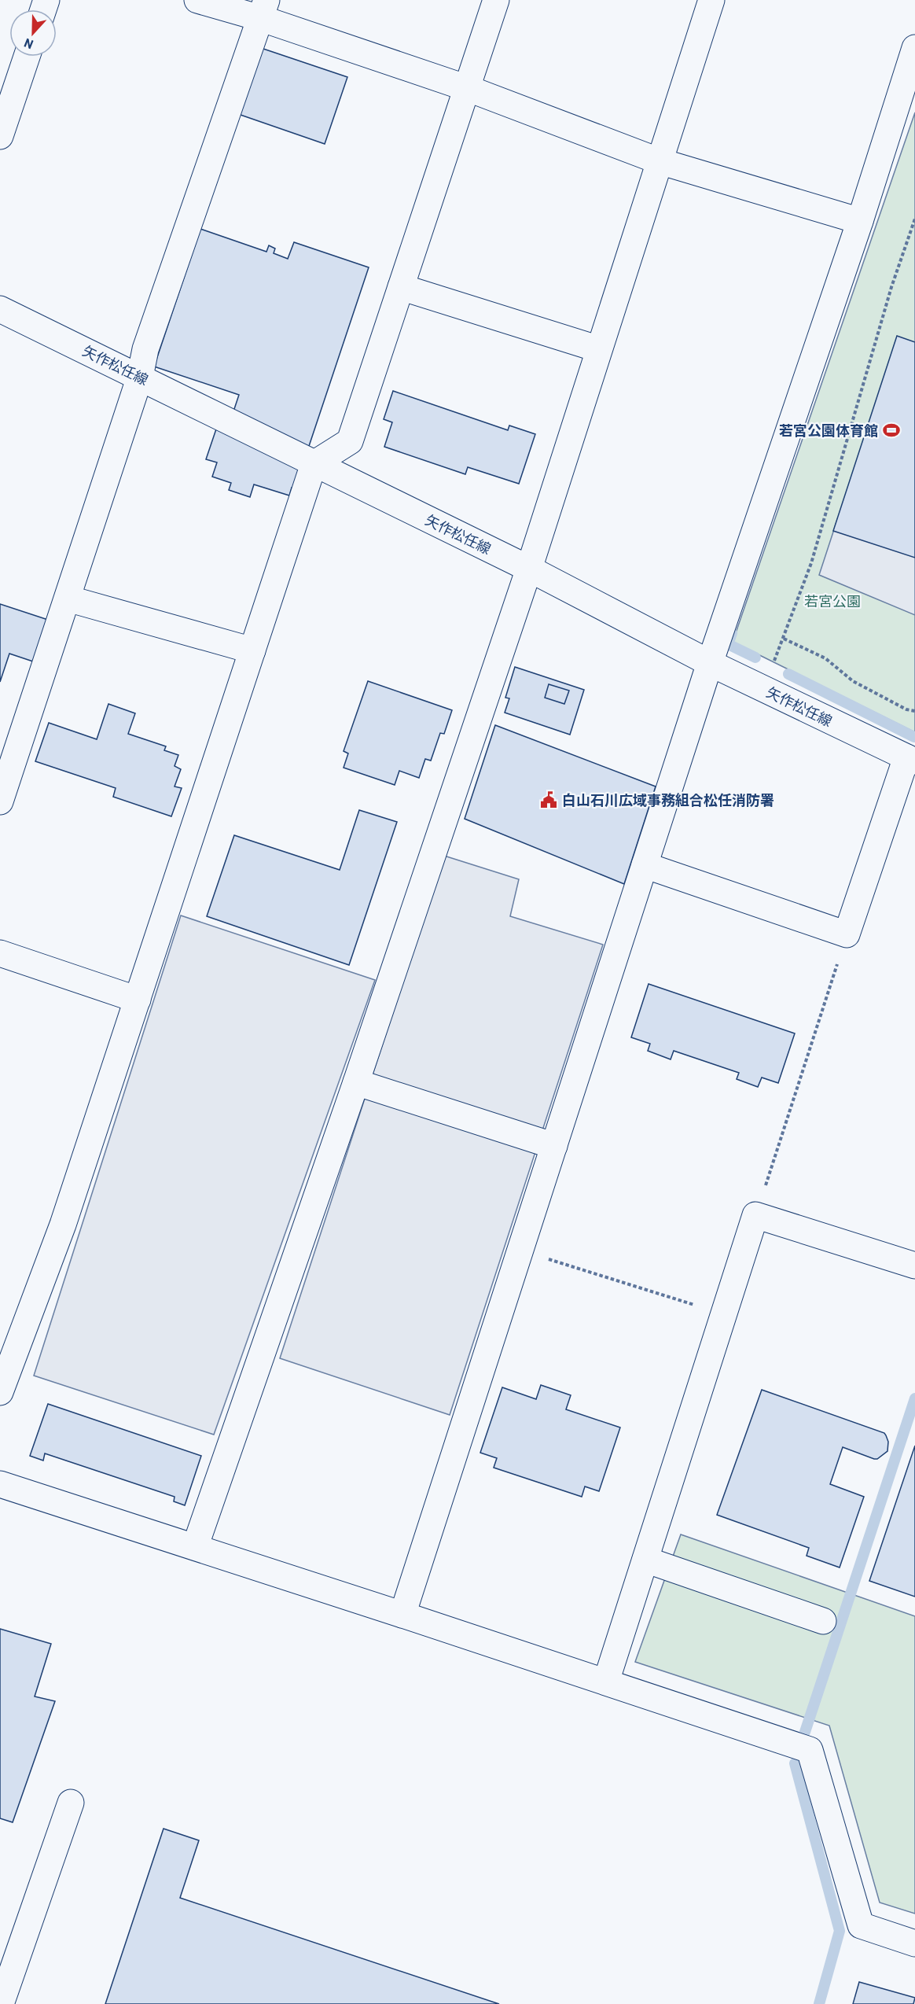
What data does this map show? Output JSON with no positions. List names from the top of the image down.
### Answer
{
  "streets": {
    "street": ["矢作松任線"]
  },
  "parks": ["若宮公園"],
  "places": {
    "sports": ["若宮公園体育館"],
    "public building": ["白山石川広域事務組合松任消防署"]
  },
  "north": "bottom"
}
